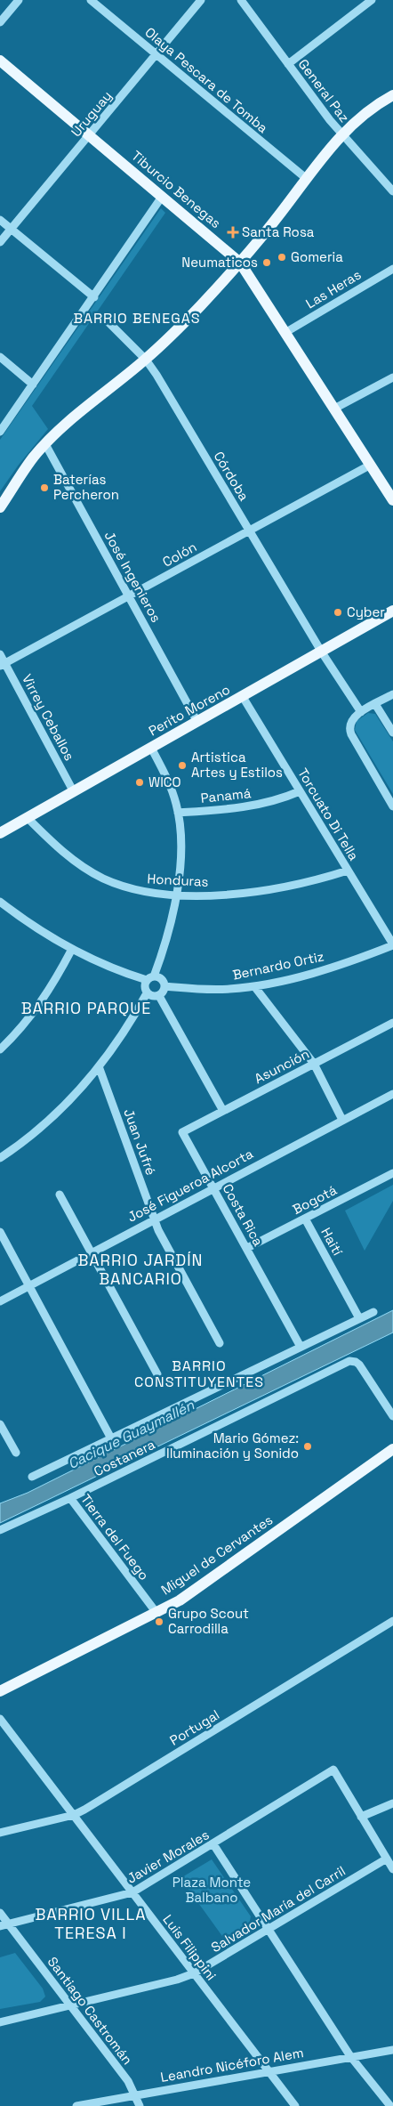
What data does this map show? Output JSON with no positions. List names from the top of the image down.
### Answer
{
  "streets": {
    "main road": ["Tiburcio Benegas", "Perito Moreno", "Miguel de Cervantes"],
    "street": [
      "Olaya Pescara de Tomba",
      "General Paz",
      "Uruguay",
      "Las Heras",
      "Córdoba",
      "Colón",
      "José Ingenieros",
      "Virrey Ceballos",
      "Panamá",
      "Torcuato Di Tella",
      "Honduras",
      "Bernardo Ortiz",
      "Asunción",
      "Juan Jufré",
      "José Figueroa Alcorta",
      "Bogotá",
      "Costa Rica",
      "Haití",
      "Costanera",
      "Tierra del Fuego",
      "Portugal",
      "Javier Morales",
      "Salvador María del Carril",
      "Luis Filippini",
      "Santiago Castromán",
      "Leandro Nicéforo Alem"
    ]
  },
  "crossings": [
    ["Olaya Pescara de Tomba", "Uruguay"],
    ["Uruguay", "Tiburcio Benegas"],
    ["Tiburcio Benegas", "Las Heras"],
    ["Tiburcio Benegas", "Colón"],
    ["Córdoba", "Colón"],
    ["Córdoba", "Perito Moreno"],
    ["Colón", "José Ingenieros"],
    ["Colón", "Virrey Ceballos"],
    ["José Ingenieros", "Perito Moreno"],
    ["Perito Moreno", "Virrey Ceballos"],
    ["Perito Moreno", "Torcuato Di Tella"],
    ["Perito Moreno", "Honduras"],
    ["Panamá", "Torcuato Di Tella"],
    ["Torcuato Di Tella", "Honduras"],
    ["Torcuato Di Tella", "Bernardo Ortiz"],
    ["Asunción", "Costa Rica"],
    ["Juan Jufré", "José Figueroa Alcorta"],
    ["José Figueroa Alcorta", "Costa Rica"],
    ["Bogotá", "Costa Rica"],
    ["Bogotá", "Haití"],
    ["Costanera", "Tierra del Fuego"],
    ["Tierra del Fuego", "Miguel de Cervantes"],
    ["Portugal", "Luis Filippini"],
    ["Javier Morales", "Luis Filippini"],
    ["Javier Morales", "Santiago Castromán"],
    ["Salvador María del Carril", "Luis Filippini"],
    ["Salvador María del Carril", "Santiago Castromán"],
    ["Luis Filippini", "Leandro Nicéforo Alem"],
    ["Santiago Castromán", "Leandro Nicéforo Alem"]
  ],
  "districts": [
    "BARRIO BENEGAS",
    "BARRIO PARQUE",
    "BARRIO JARDÍN BANCARIO",
    "BARRIO CONSTITUYENTES",
    "BARRIO VILLA TERESA I"
  ],
  "water": ["Cacique Guaymallén"],
  "parks": ["Plaza Monte Balbano"],
  "places": {
    "health": ["Santa Rosa"],
    "other": [
      "Gomeria",
      "Neumaticos",
      "Baterías Percheron",
      "Cyber",
      "Artistica Artes y Estilos",
      "WICO",
      "Mario Gómez: Iluminación y Sonido",
      "Grupo Scout Carrodilla"
    ]
  }
}
